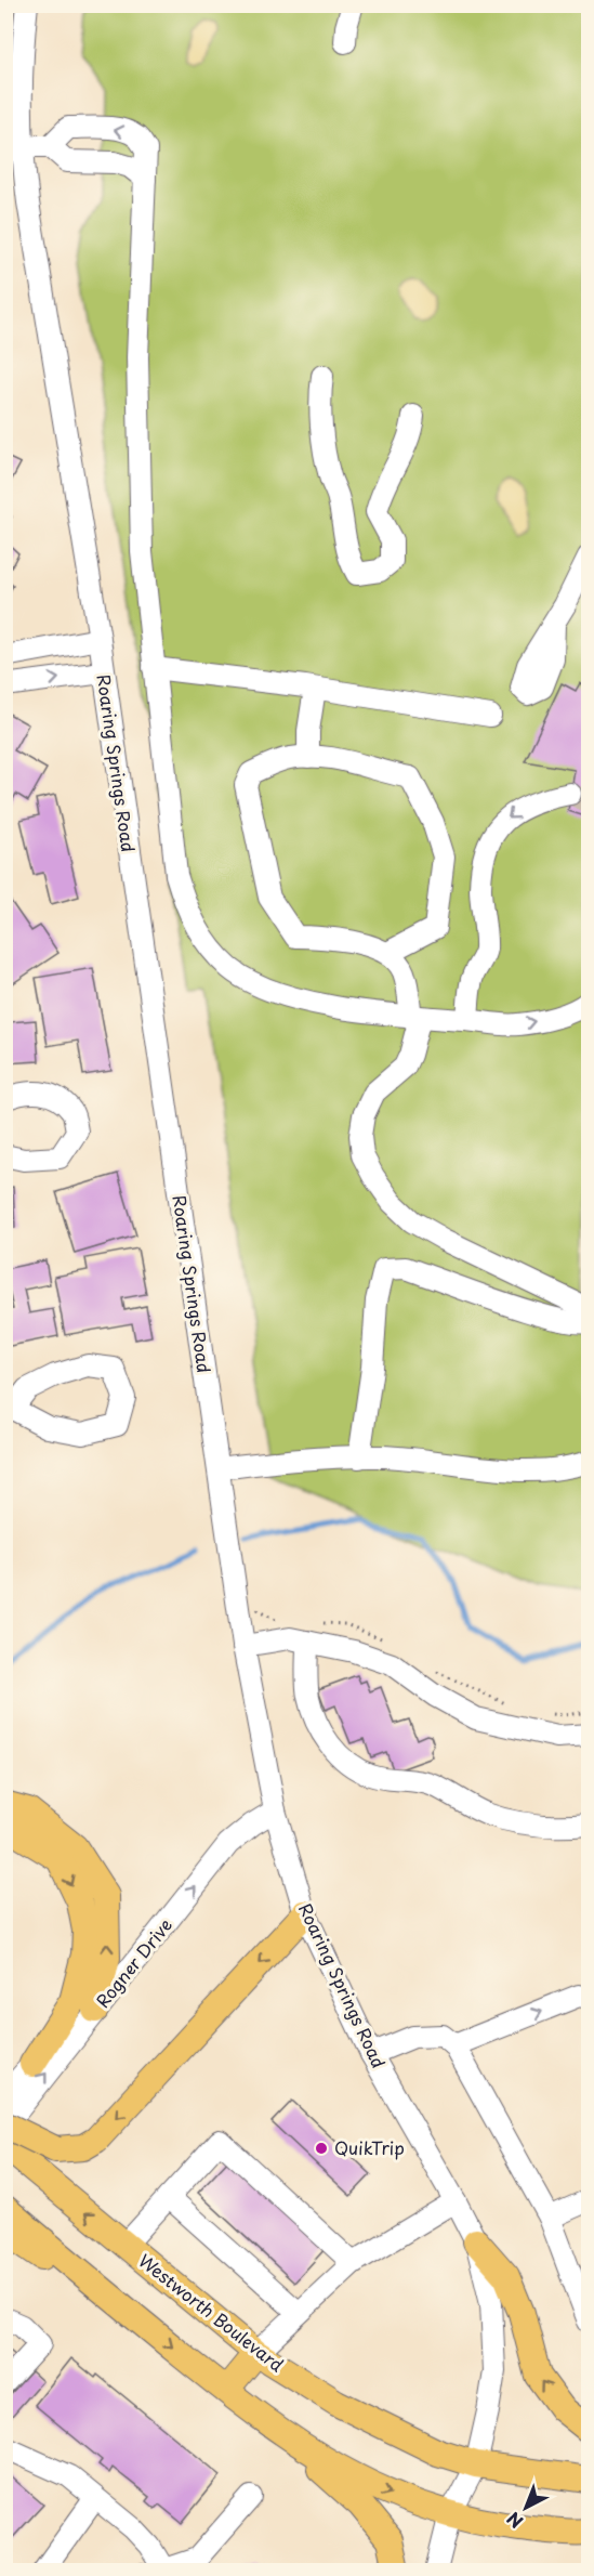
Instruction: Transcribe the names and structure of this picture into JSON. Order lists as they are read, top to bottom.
{
  "streets": {
    "main road": ["Westworth Boulevard"],
    "street": ["Roaring Springs Road", "Rogner Drive"]
  },
  "crossings": [
    ["Roaring Springs Road", "Rogner Drive"],
    ["Roaring Springs Road", "Westworth Boulevard"]
  ],
  "one_way": ["Rogner Drive"],
  "places": ["QuikTrip"],
  "north": "bottom left"
}
